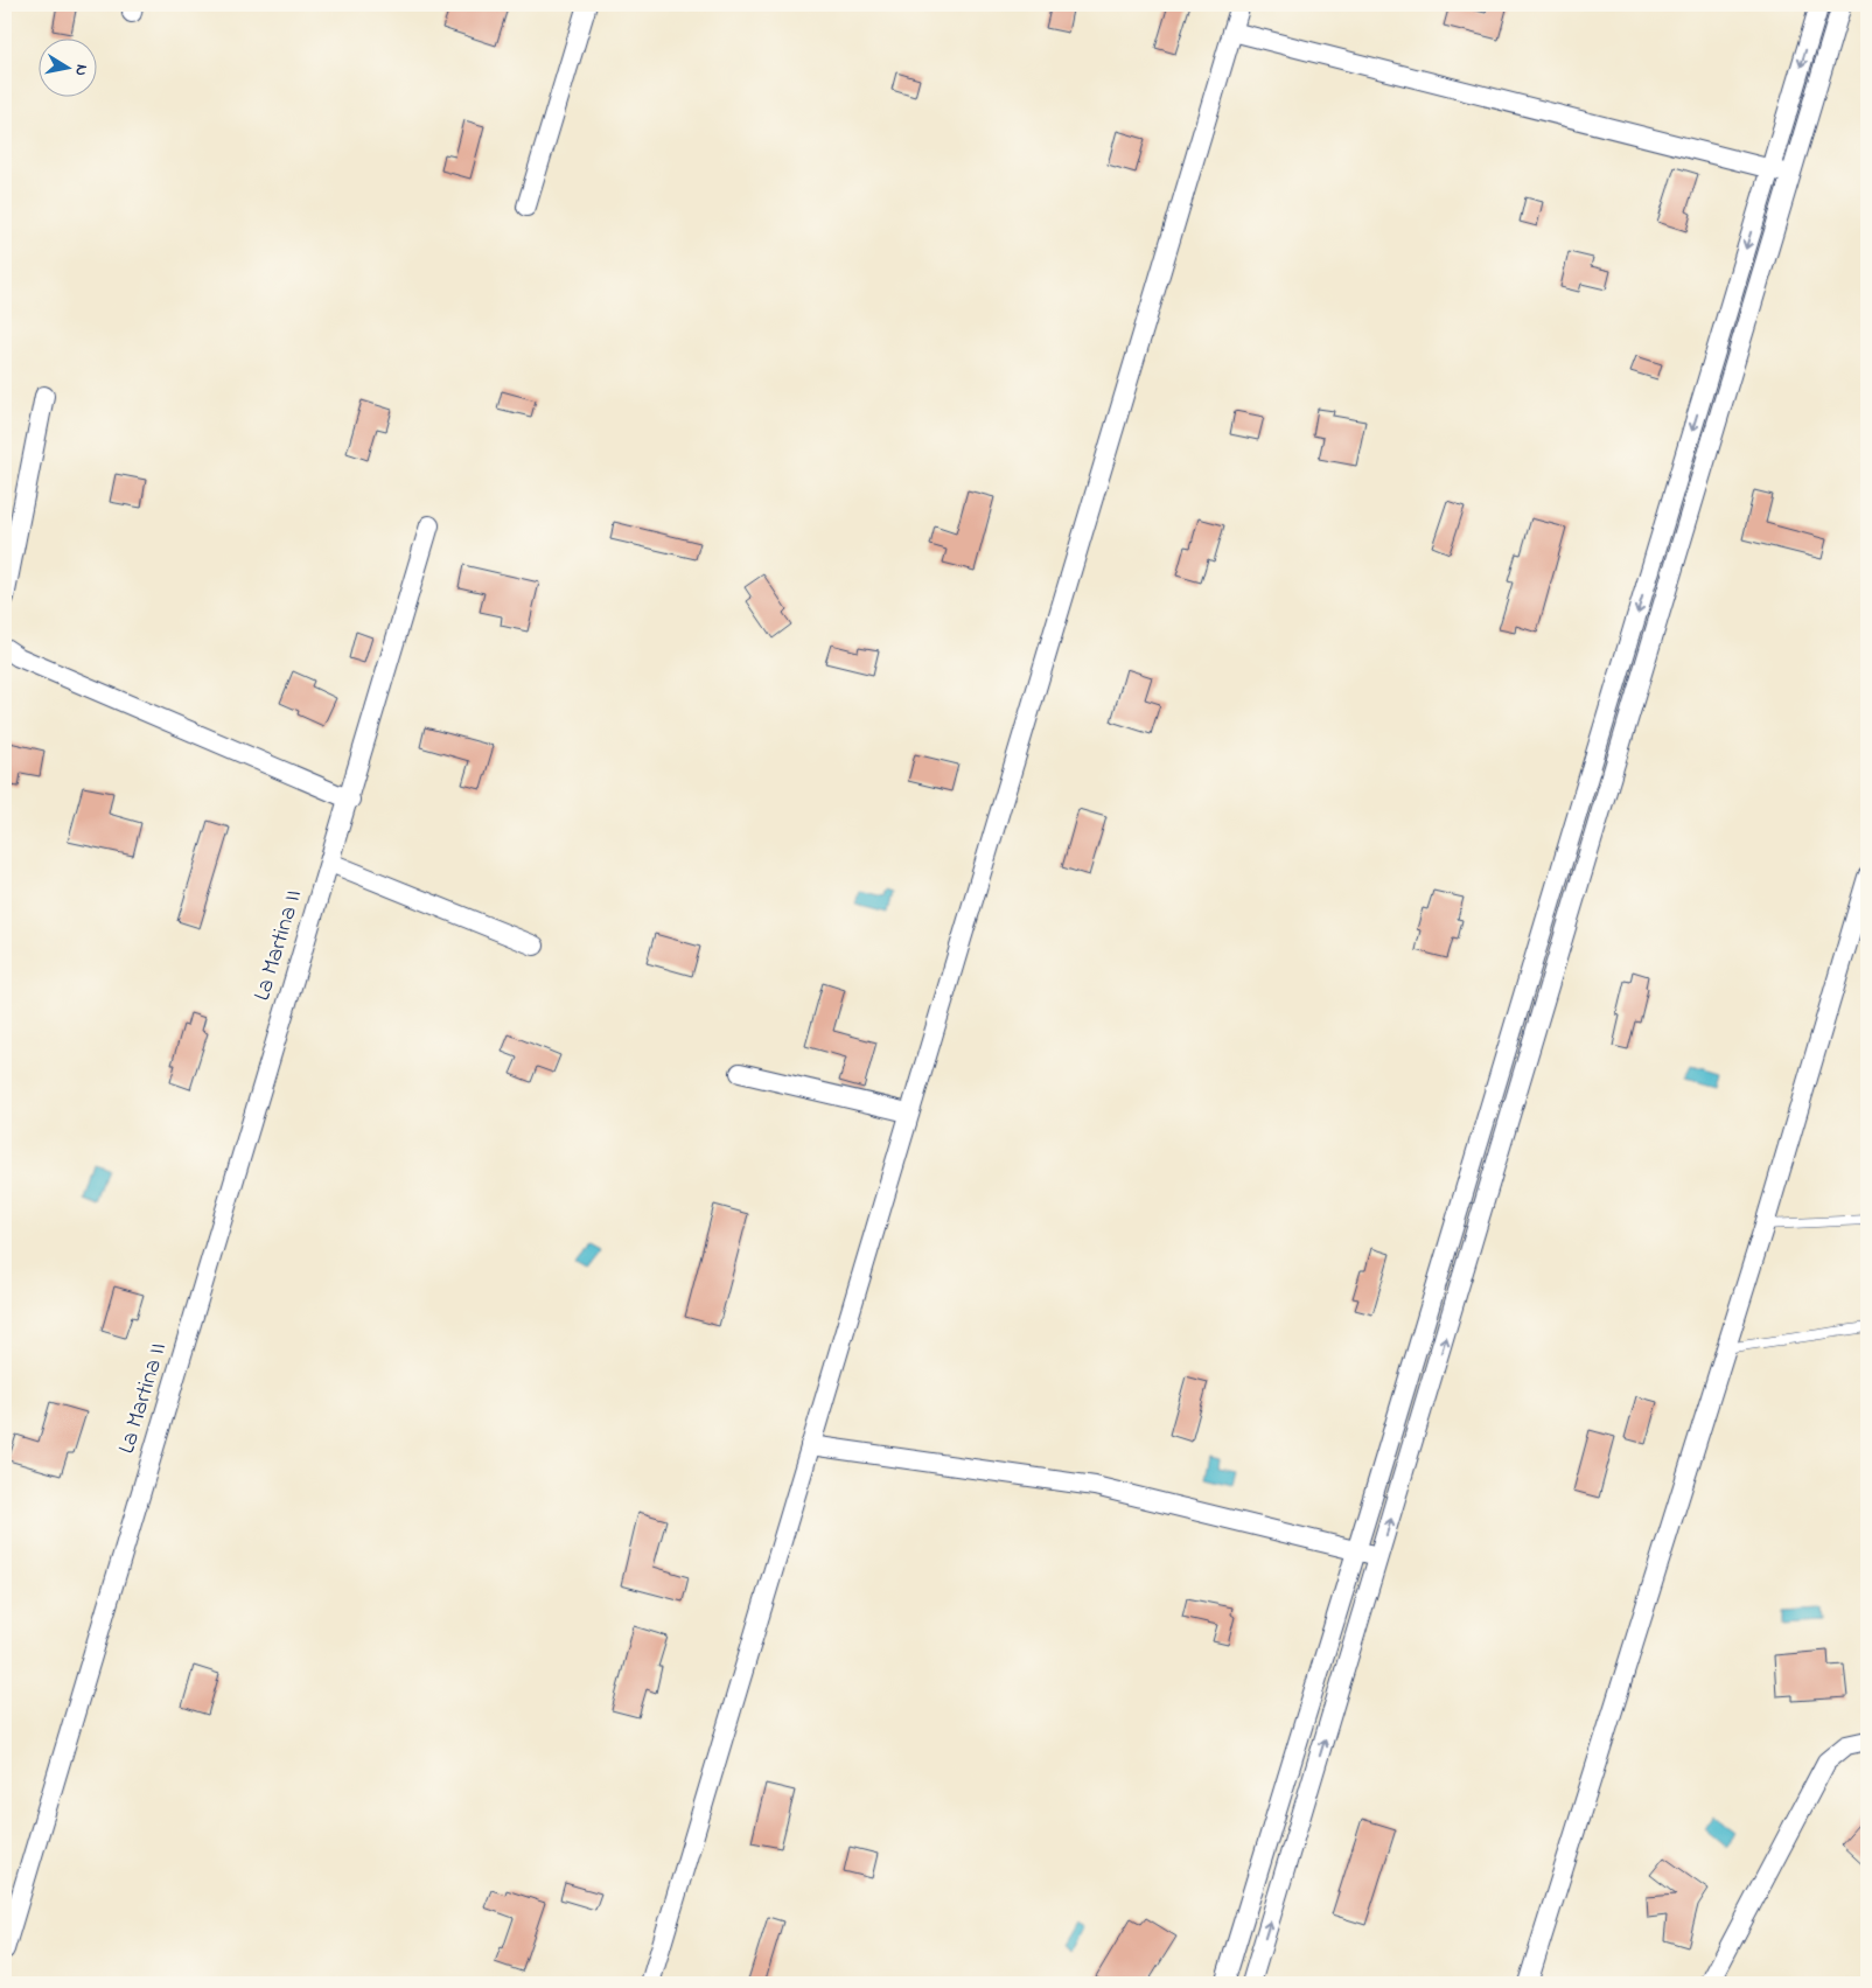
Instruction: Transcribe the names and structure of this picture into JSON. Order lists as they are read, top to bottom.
{
  "streets": {
    "street": ["La Martina II"]
  },
  "north": "right"
}
